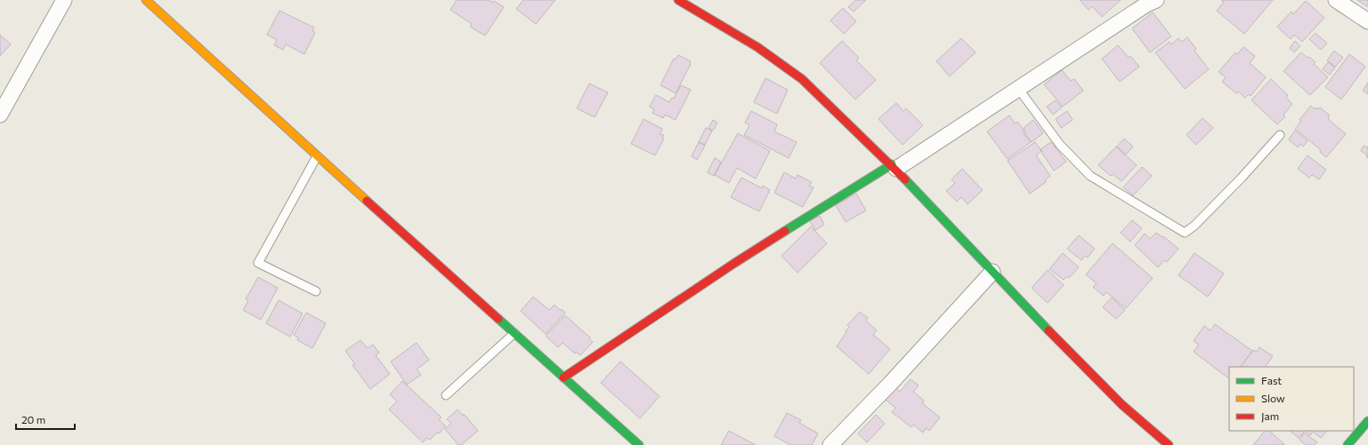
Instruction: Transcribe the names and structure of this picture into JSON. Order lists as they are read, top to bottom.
{
  "legend": ["Fast", "Slow", "Jam"],
  "scale_bar": "20 m"
}
